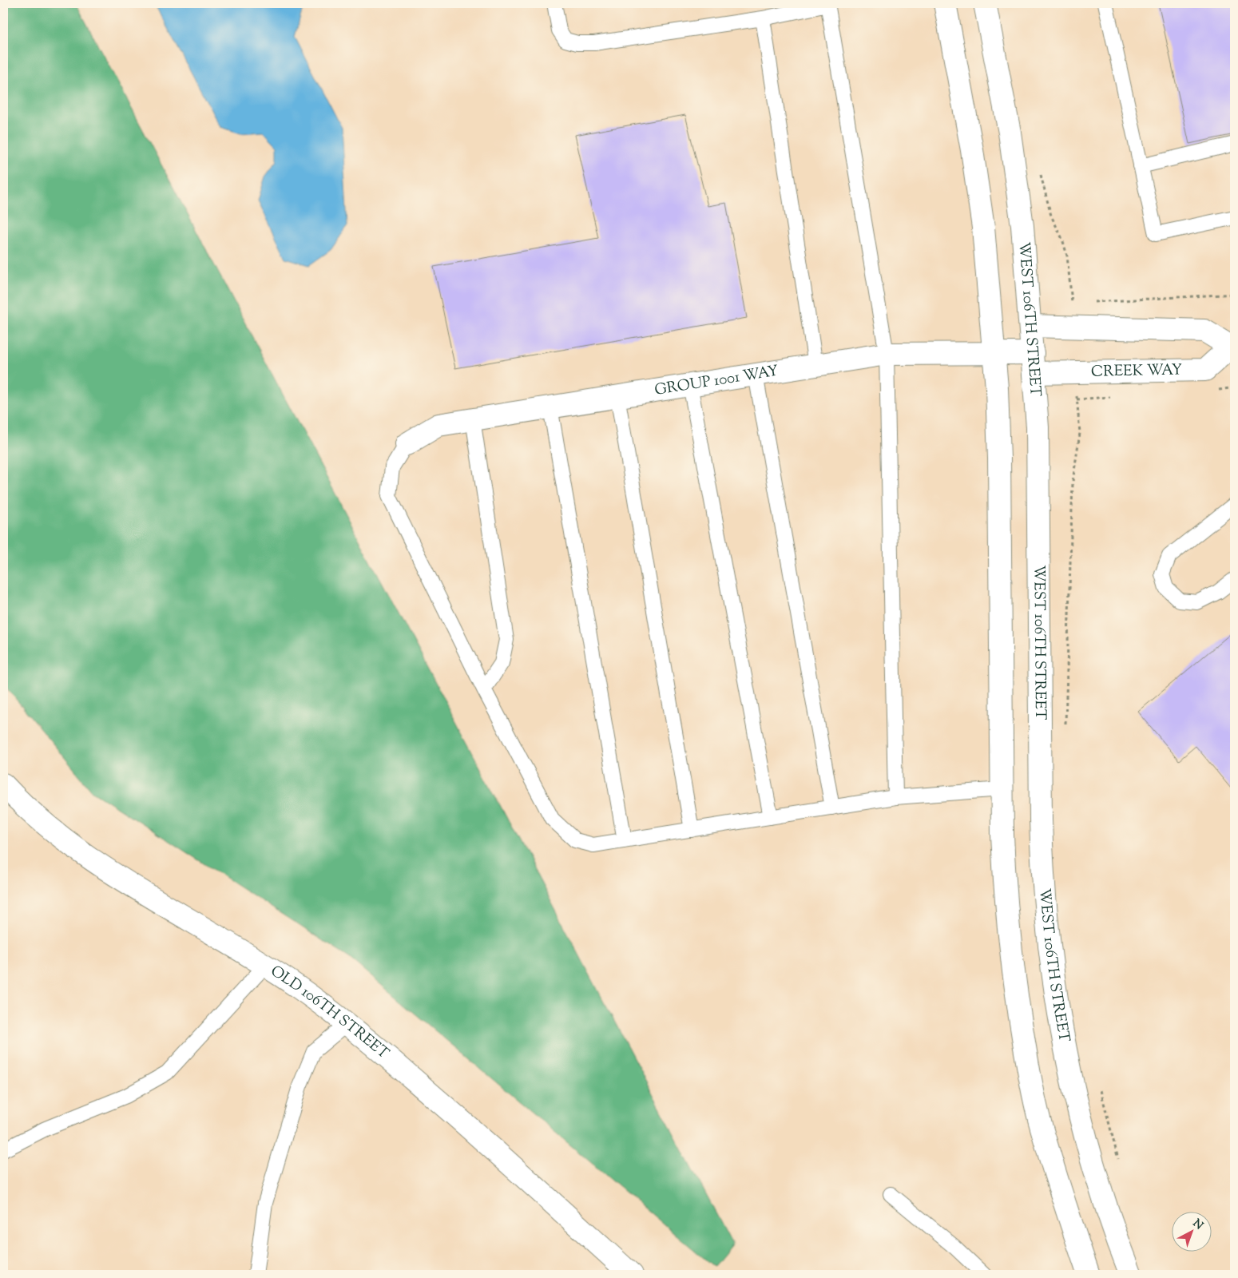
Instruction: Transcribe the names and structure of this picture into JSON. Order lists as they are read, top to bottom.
{
  "streets": {
    "street": [
      "WEST 106TH STREET",
      "CREEK WAY",
      "GROUP 1001 WAY",
      "OLD 106TH STREET"
    ]
  },
  "crossings": [
    ["WEST 106TH STREET", "CREEK WAY"],
    ["WEST 106TH STREET", "GROUP 1001 WAY"],
    ["CREEK WAY", "GROUP 1001 WAY"]
  ],
  "north": "top right"
}
